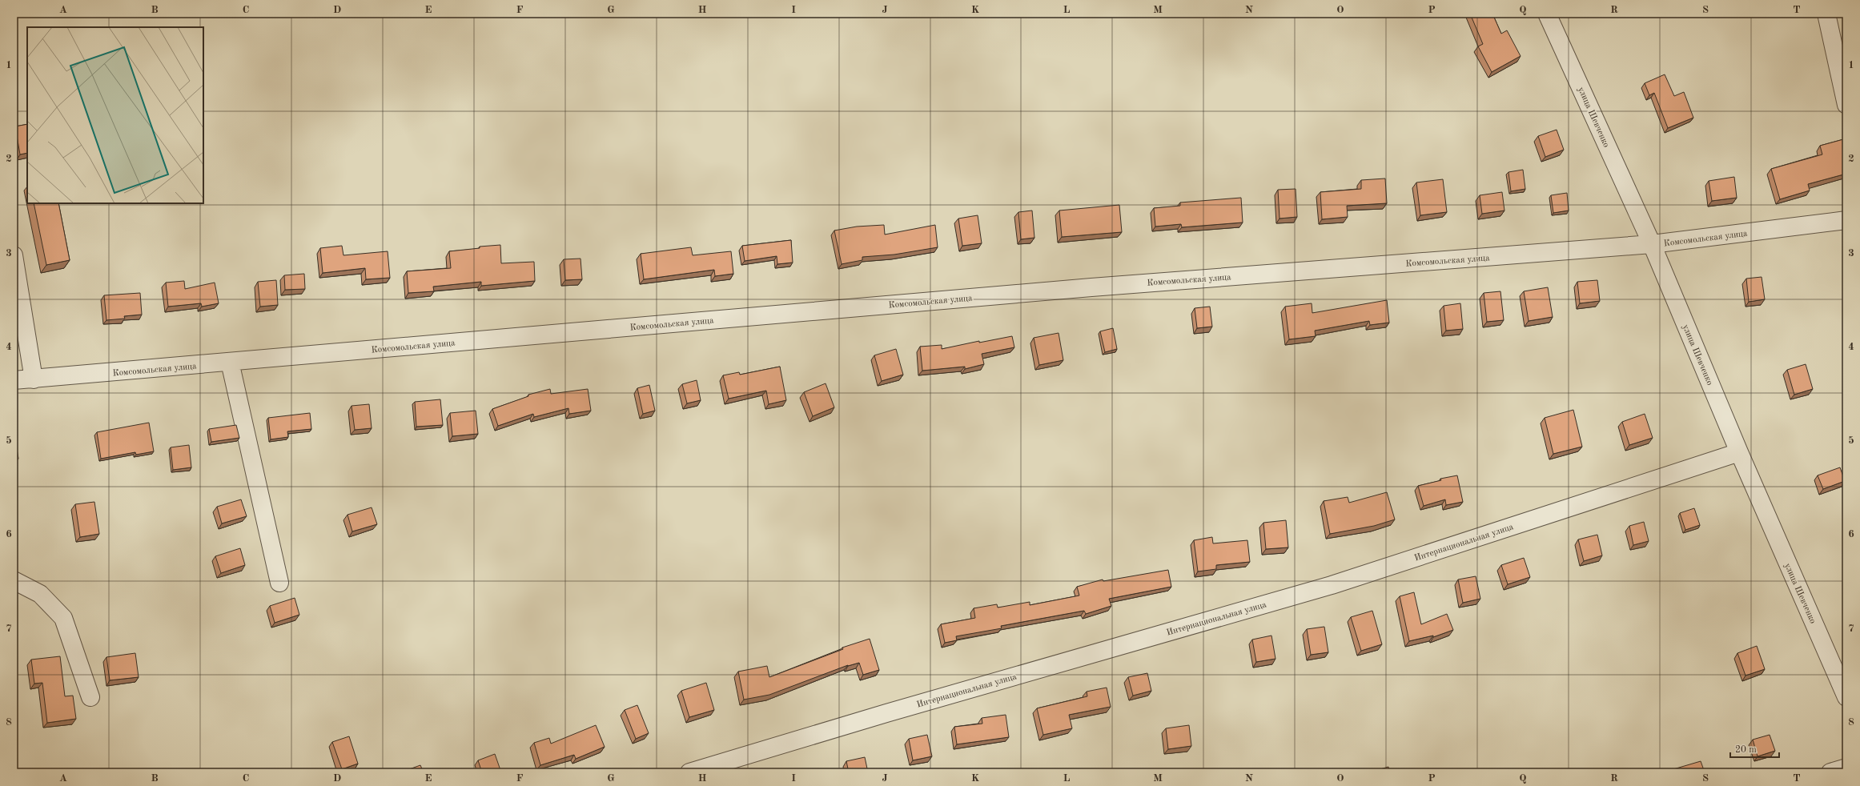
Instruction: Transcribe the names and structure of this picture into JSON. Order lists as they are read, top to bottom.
{
  "streets": {
    "street": ["улица Шевченко", "Комсомольская улица", "Интернациональная улица"]
  },
  "crossings": [
    ["улица Шевченко", "Комсомольская улица"],
    ["улица Шевченко", "Интернациональная улица"]
  ],
  "scale_bar": "20 m",
  "grid": {
    "columns": [
      "A",
      "B",
      "C",
      "D",
      "E",
      "F",
      "G",
      "H",
      "I",
      "J",
      "K",
      "L",
      "M",
      "N",
      "O",
      "P",
      "Q",
      "R",
      "S",
      "T"
    ],
    "rows": [
      "1",
      "2",
      "3",
      "4",
      "5",
      "6",
      "7",
      "8"
    ]
  }
}
